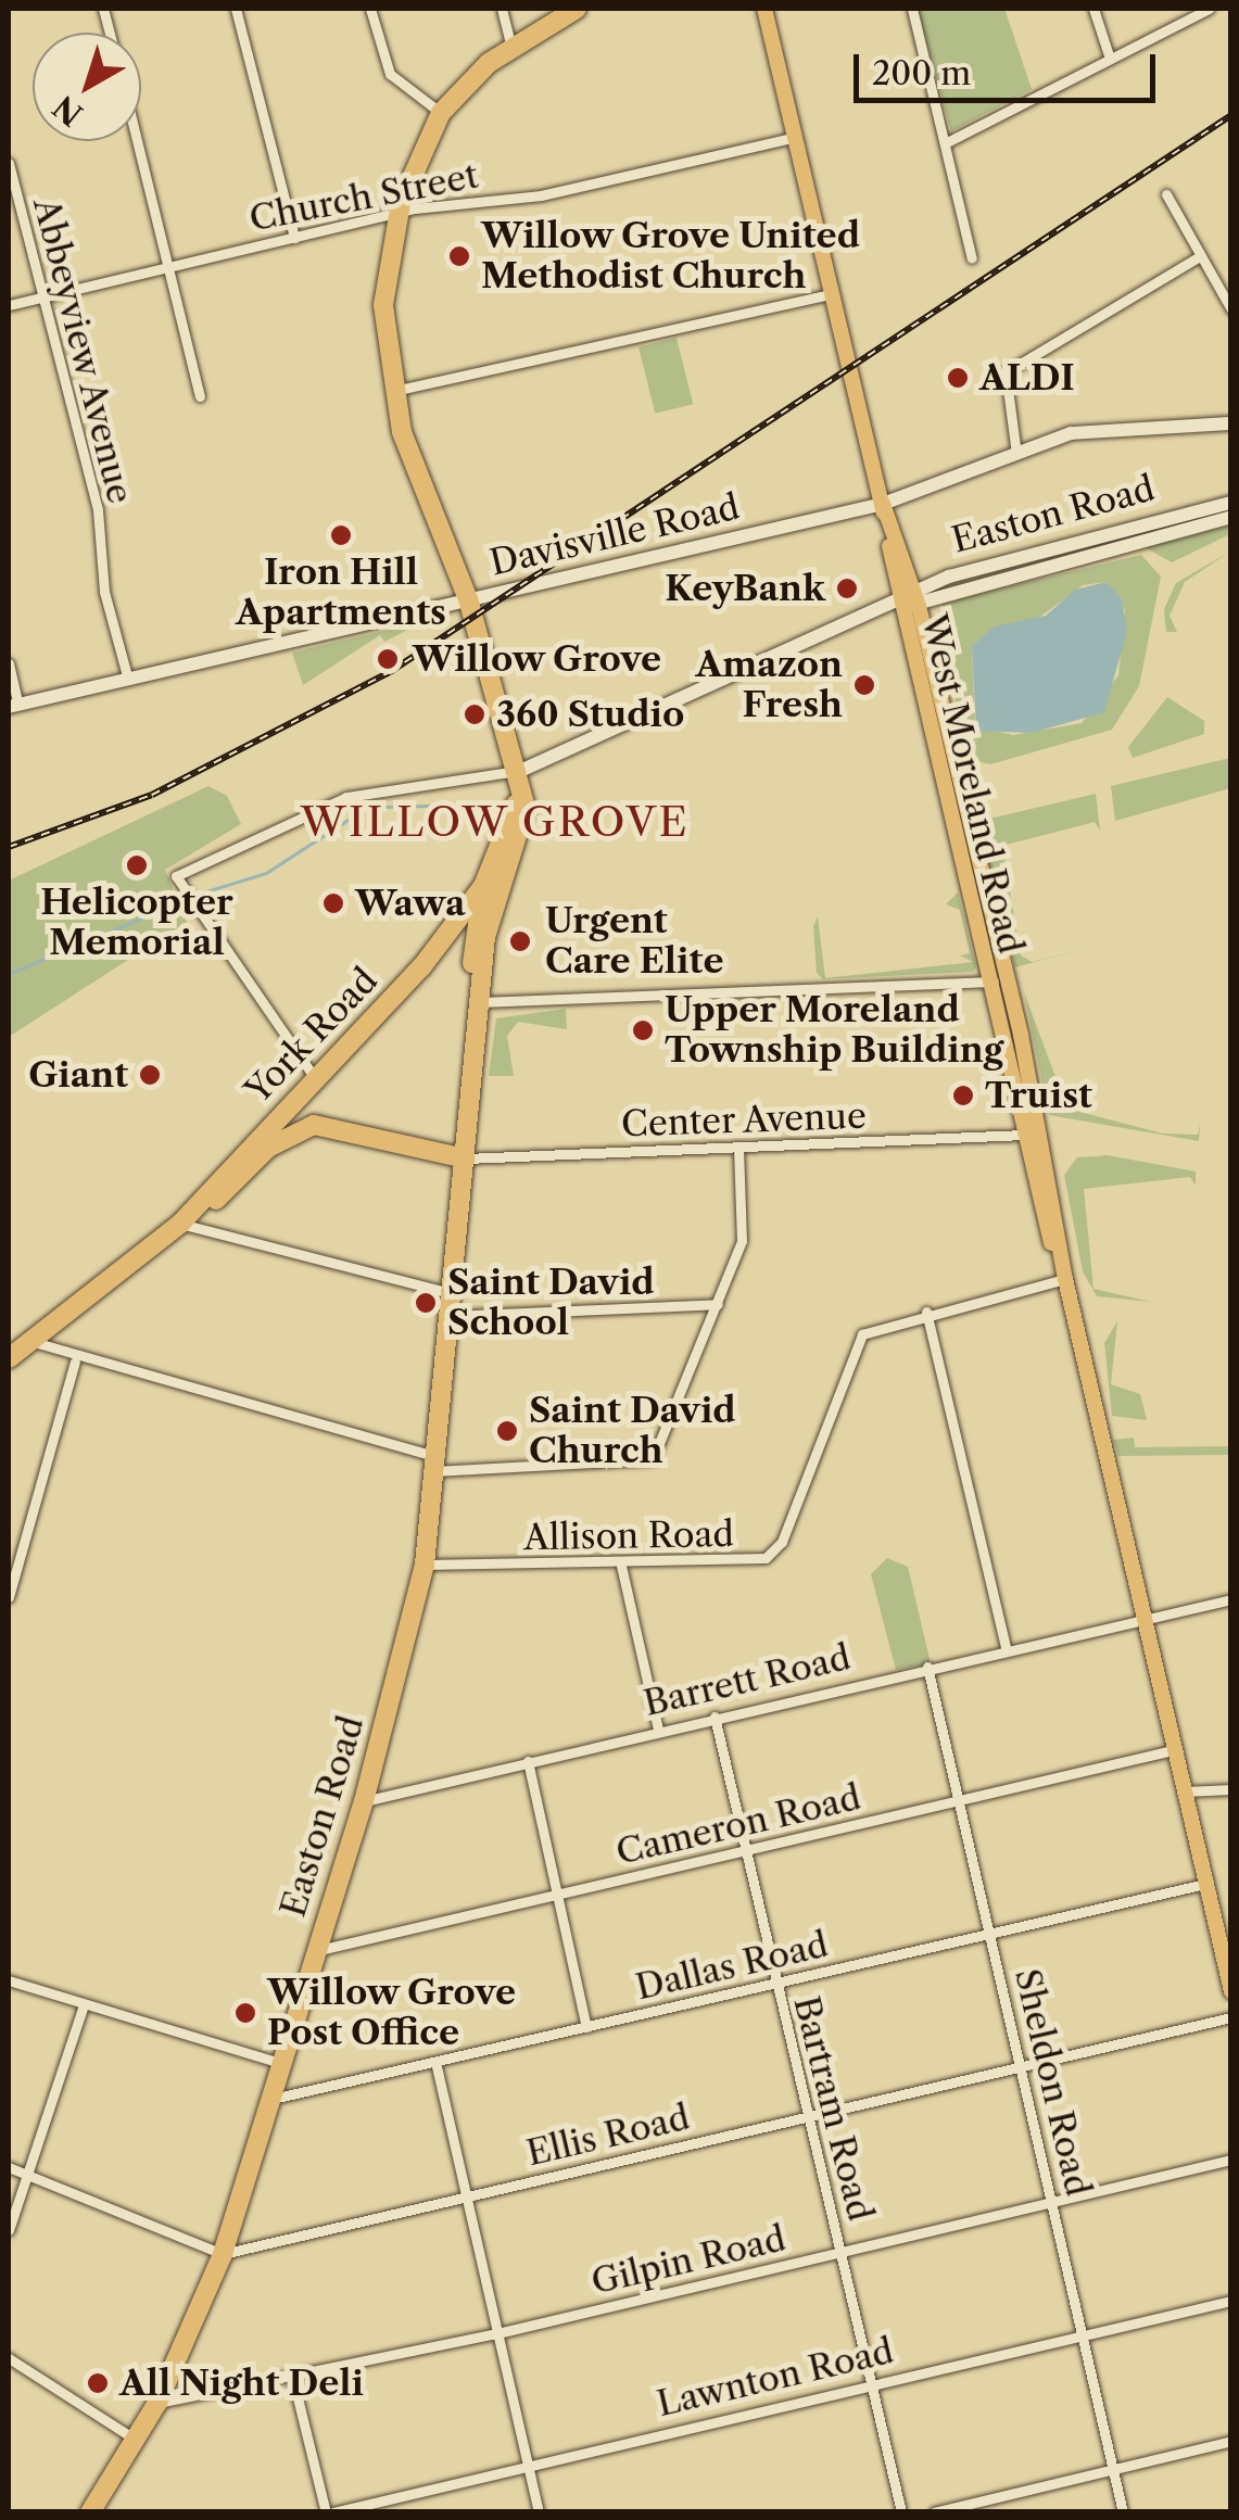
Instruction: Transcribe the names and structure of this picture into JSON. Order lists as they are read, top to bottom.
{
  "streets": {
    "highway": ["Easton Road", "York Road"],
    "main road": ["West Moreland Road"],
    "street": [
      "Church Street",
      "Abbeyview Avenue",
      "Davisville Road",
      "Center Avenue",
      "Allison Road",
      "Barrett Road",
      "Cameron Road",
      "Dallas Road",
      "Sheldon Road",
      "Bartram Road",
      "Ellis Road",
      "Gilpin Road",
      "Lawnton Road"
    ]
  },
  "crossings": [
    ["Church Street", "Abbeyview Avenue"],
    ["Abbeyview Avenue", "Davisville Road"],
    ["Easton Road", "West Moreland Road"],
    ["Easton Road", "York Road"],
    ["Easton Road", "Center Avenue"],
    ["Easton Road", "Allison Road"],
    ["Easton Road", "Barrett Road"],
    ["Easton Road", "Cameron Road"],
    ["Easton Road", "Dallas Road"],
    ["Easton Road", "Ellis Road"],
    ["Easton Road", "Gilpin Road"],
    ["Davisville Road", "West Moreland Road"],
    ["West Moreland Road", "Center Avenue"],
    ["West Moreland Road", "Allison Road"],
    ["West Moreland Road", "Barrett Road"],
    ["West Moreland Road", "Cameron Road"],
    ["West Moreland Road", "Dallas Road"],
    ["York Road", "Center Avenue"],
    ["Barrett Road", "Sheldon Road"],
    ["Barrett Road", "Bartram Road"],
    ["Cameron Road", "Sheldon Road"],
    ["Cameron Road", "Bartram Road"],
    ["Dallas Road", "Sheldon Road"],
    ["Dallas Road", "Bartram Road"],
    ["Sheldon Road", "Ellis Road"],
    ["Sheldon Road", "Gilpin Road"],
    ["Sheldon Road", "Lawnton Road"],
    ["Bartram Road", "Ellis Road"],
    ["Bartram Road", "Gilpin Road"],
    ["Bartram Road", "Lawnton Road"]
  ],
  "districts": ["WILLOW GROVE"],
  "places": [
    "Willow Grove United Methodist Church",
    "ALDI",
    "Iron Hill Apartments",
    "KeyBank",
    "Willow Grove",
    "Amazon Fresh",
    "360 Studio",
    "Helicopter Memorial",
    "Wawa",
    "Urgent Care Elite",
    "Upper Moreland Township Building",
    "Giant",
    "Truist",
    "Saint David School",
    "Saint David Church",
    "Willow Grove Post Office",
    "All Night Deli"
  ],
  "scale_bar": "200 m",
  "north": "bottom left"
}
